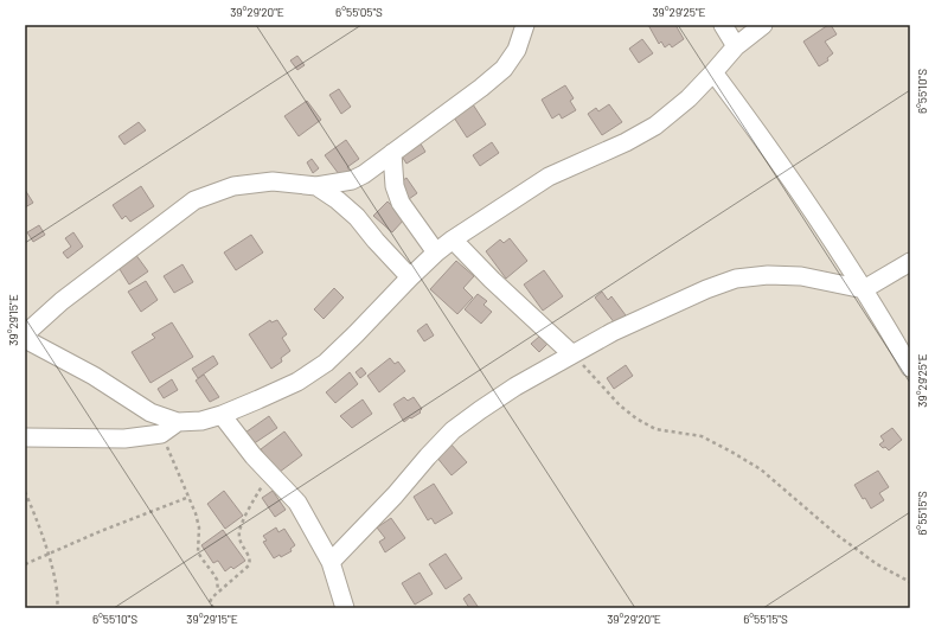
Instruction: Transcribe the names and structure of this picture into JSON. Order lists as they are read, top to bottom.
{
  "coordinates": [
    "39°29'20\"E",
    "6°55'05\"S",
    "39°29'25\"E",
    "6°55'10\"S",
    "39°29'15\"E",
    "6°55'15\"S"
  ]
}
